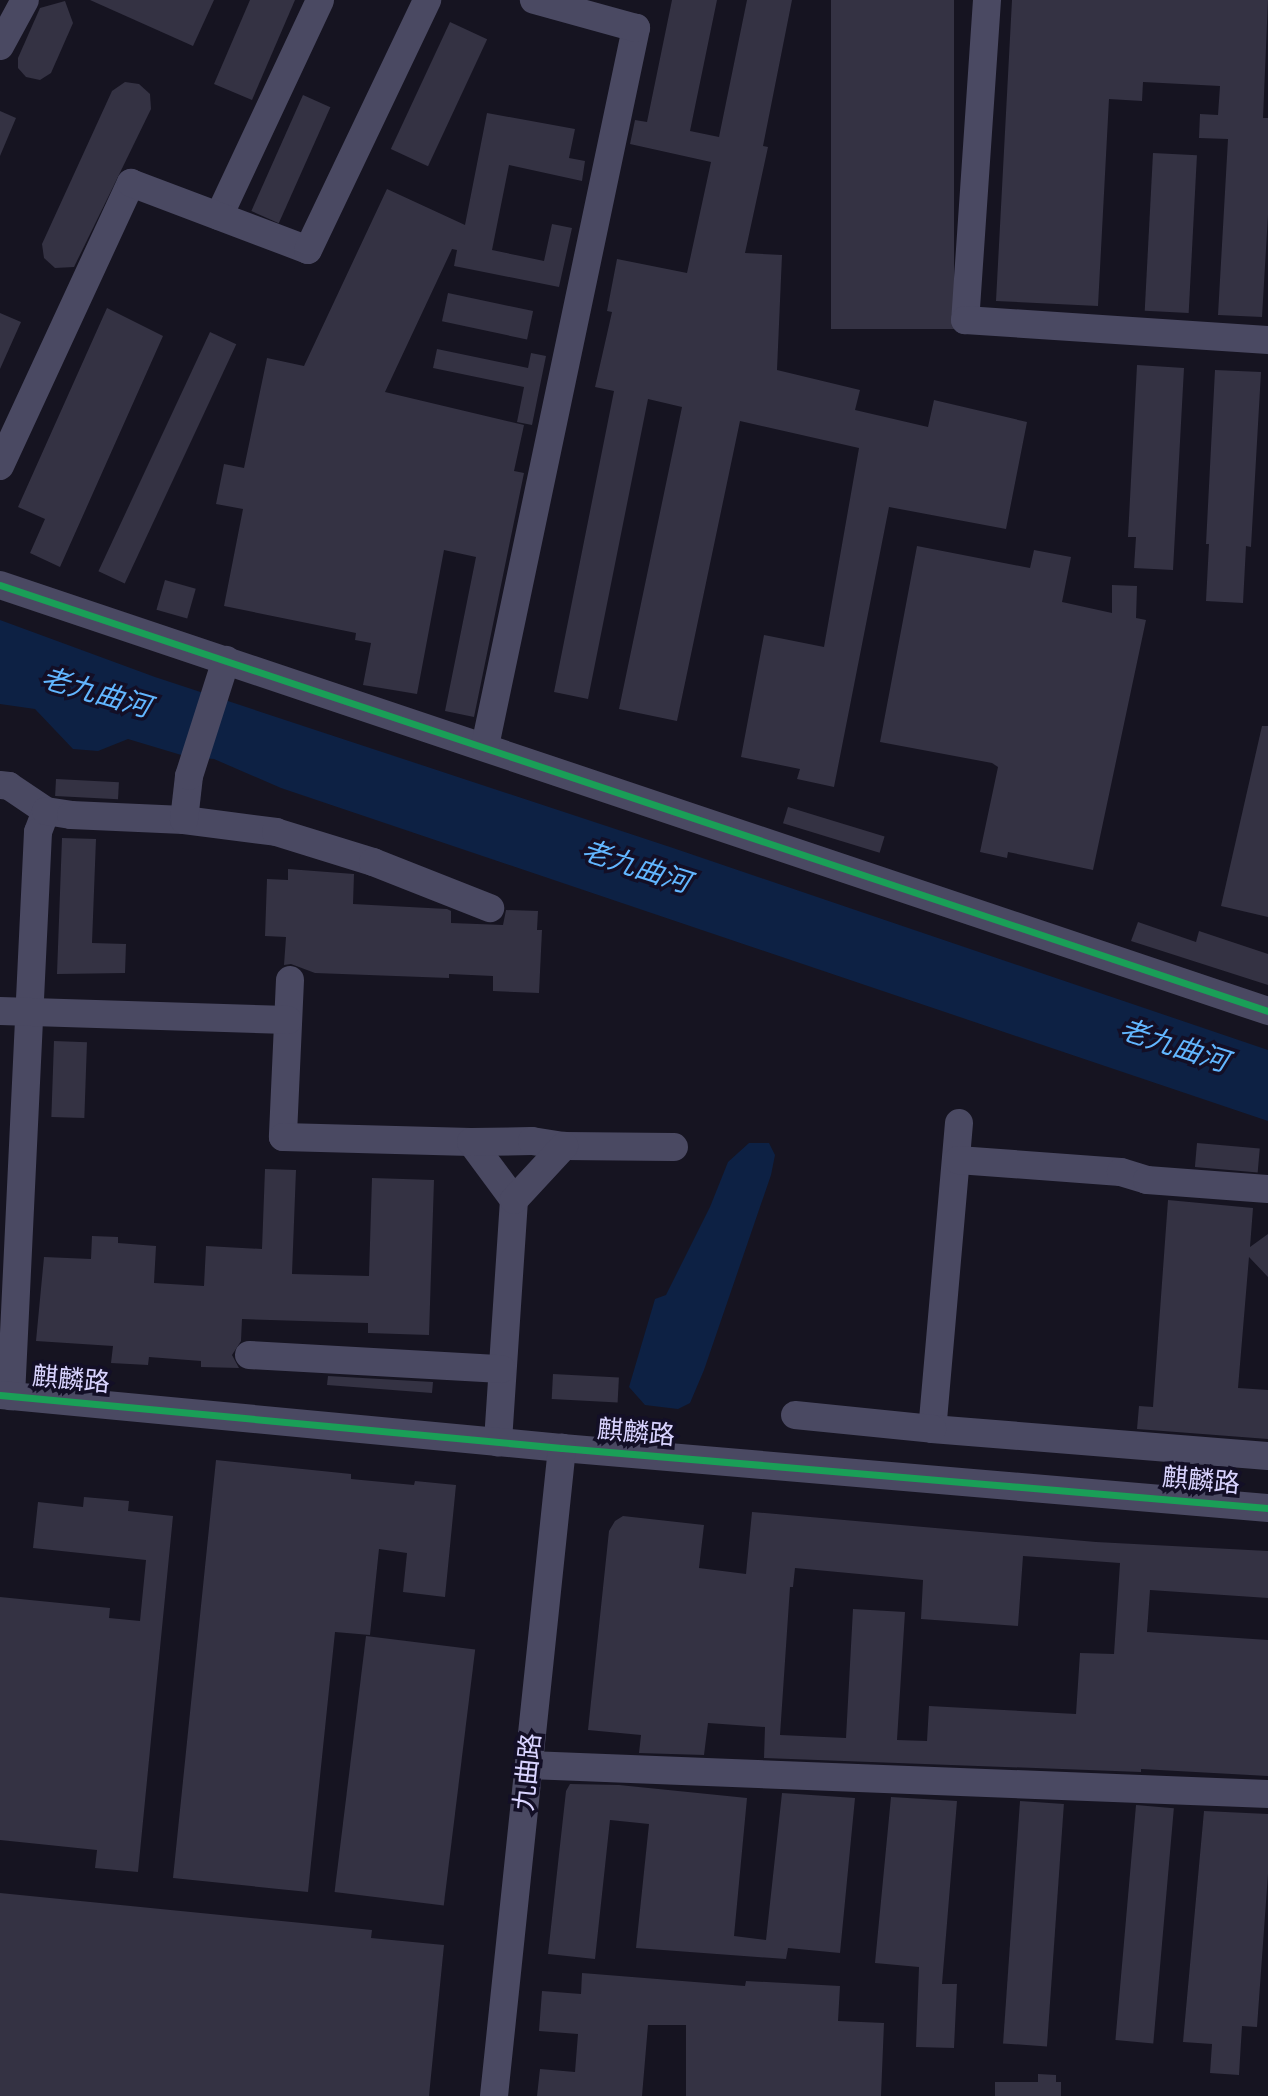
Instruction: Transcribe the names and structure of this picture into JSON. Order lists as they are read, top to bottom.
{
  "streets": {
    "street": ["麒麟路", "九曲路"]
  },
  "crossings": [
    ["麒麟路", "九曲路"]
  ],
  "water": ["老九曲河"]
}
